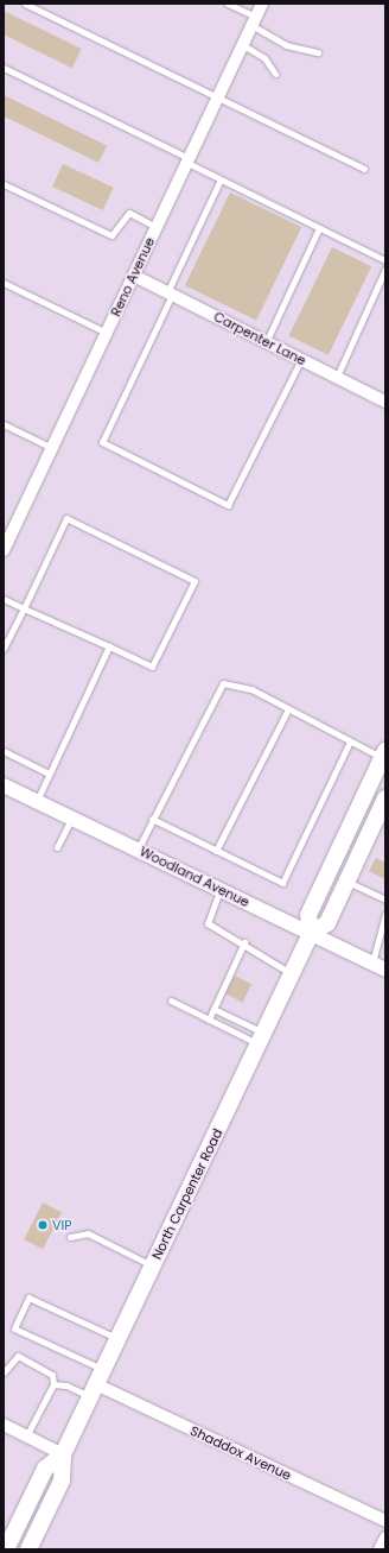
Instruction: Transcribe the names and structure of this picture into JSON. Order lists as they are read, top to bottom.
{
  "streets": {
    "main road": ["North Carpenter Road"],
    "street": [
      "Reno Avenue",
      "Carpenter Lane",
      "Woodland Avenue",
      "Shaddox Avenue"
    ]
  },
  "crossings": [
    ["Reno Avenue", "Carpenter Lane"],
    ["Woodland Avenue", "North Carpenter Road"],
    ["North Carpenter Road", "Shaddox Avenue"]
  ],
  "places": ["VIP"]
}
